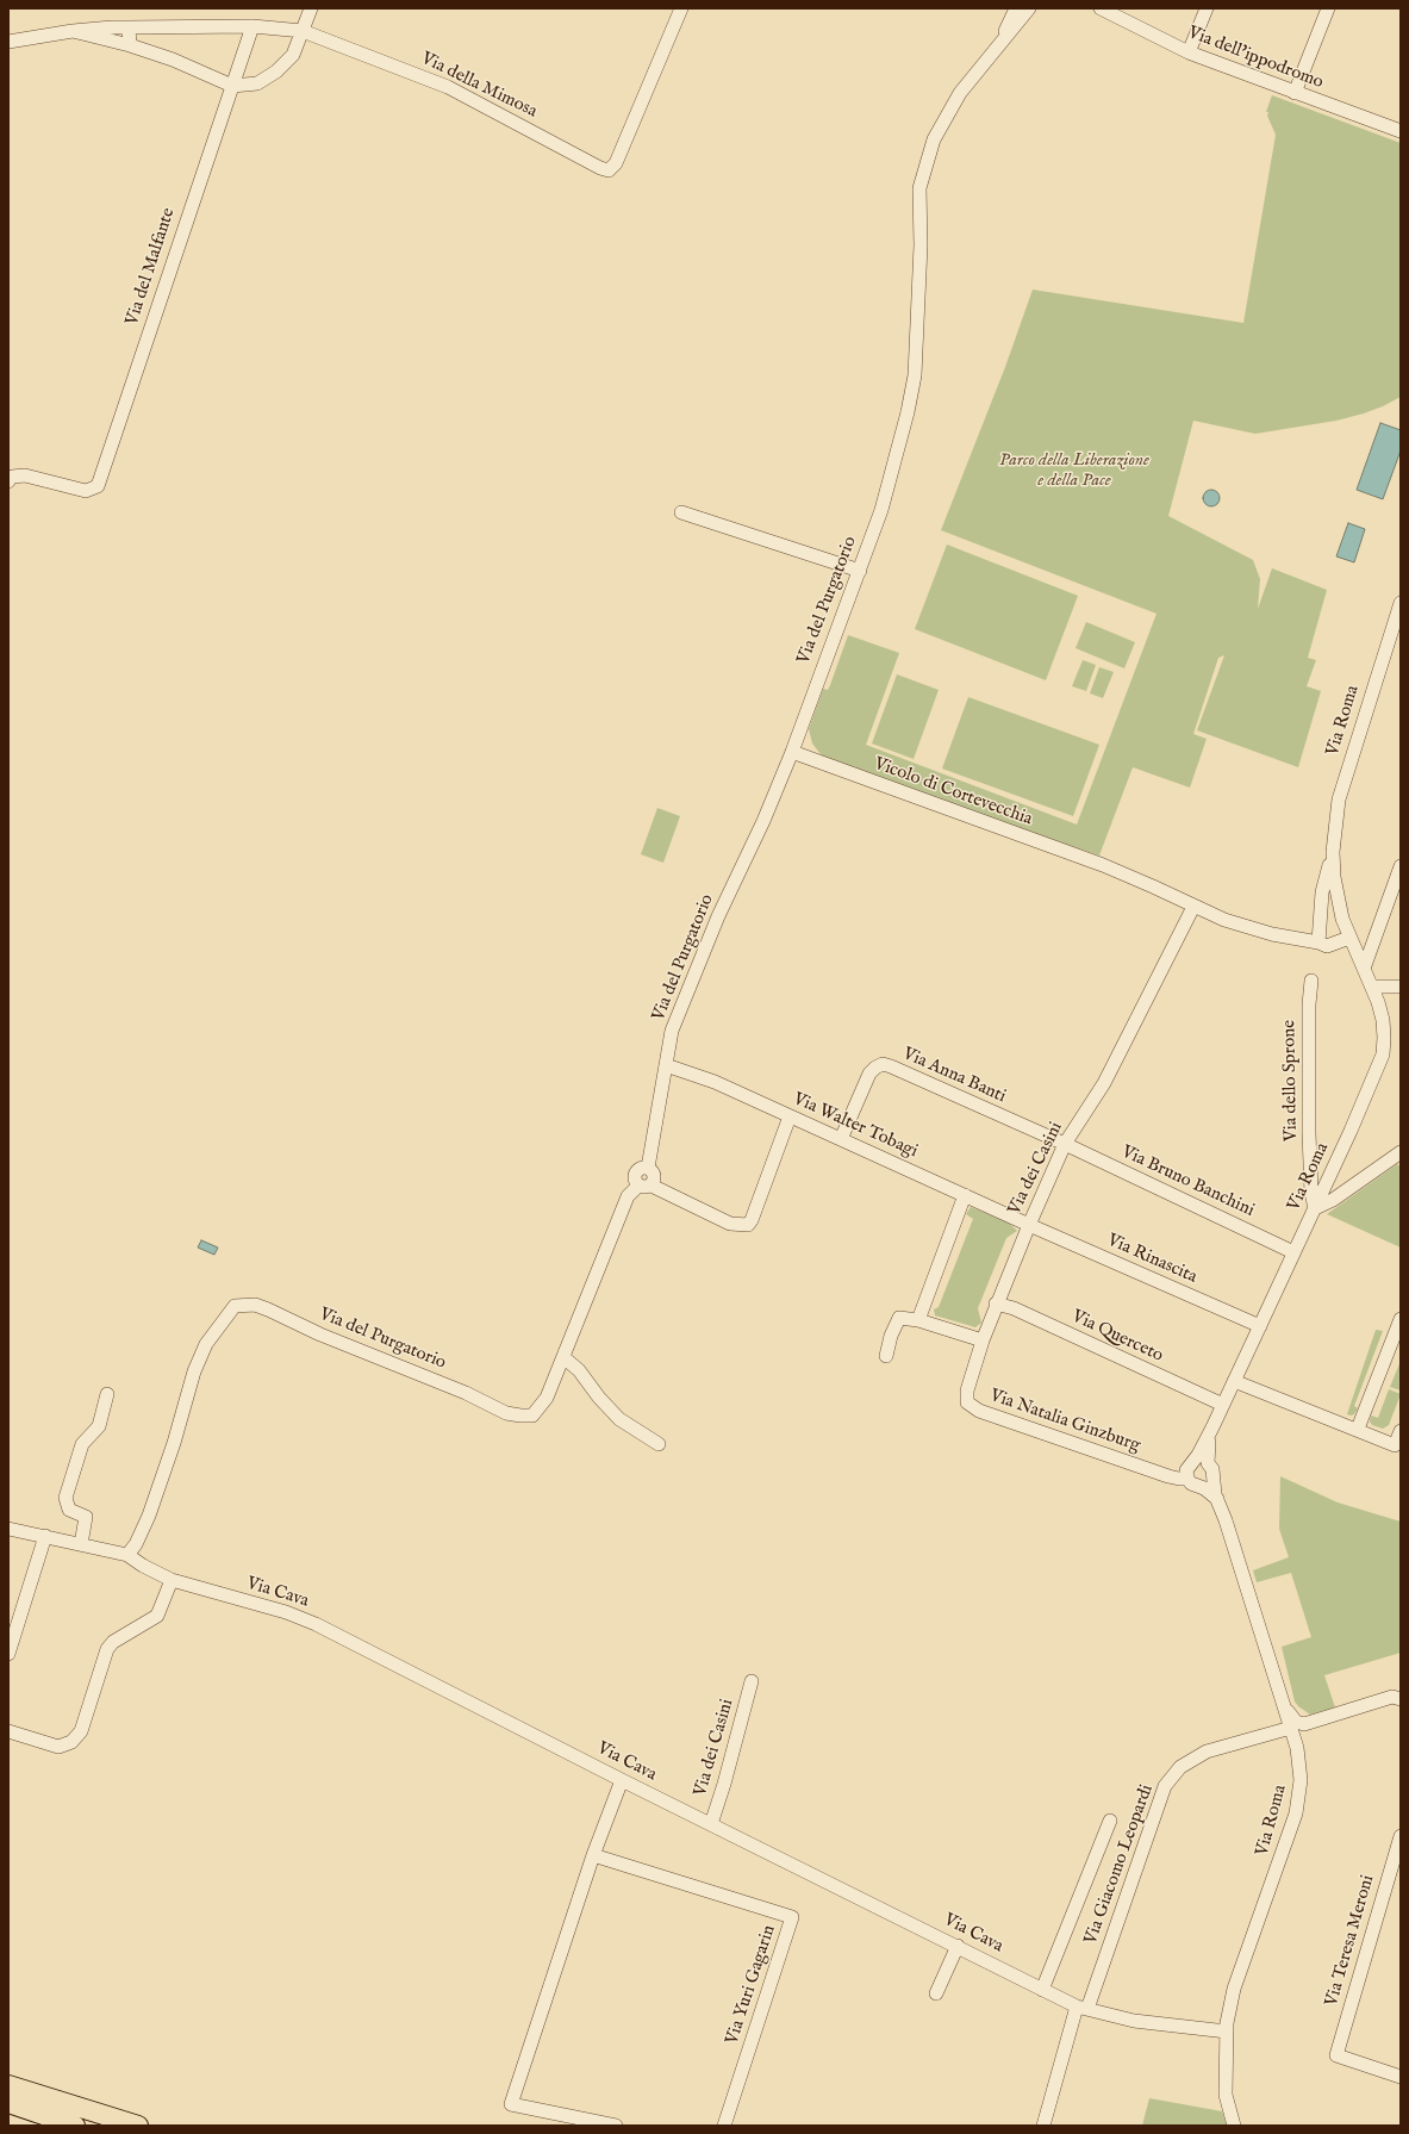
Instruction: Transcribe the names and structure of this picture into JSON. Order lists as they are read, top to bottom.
{
  "streets": {
    "street": [
      "Via dell'ippodromo",
      "Via della Mimosa",
      "Via del Malfante",
      "Via del Purgatorio",
      "Via Roma",
      "Vicolo di Cortevecchia",
      "Via Anna Banti",
      "Via dello Sprone",
      "Via Walter Tobagi",
      "Via dei Casini",
      "Via Bruno Banchini",
      "Via Rinascita",
      "Via Querceto",
      "Via Natalia Ginzburg",
      "Via Cava",
      "Via Giacomo Leopardi",
      "Via Teresa Meroni",
      "Via Yuri Gagarin"
    ]
  },
  "crossings": [
    ["Via della Mimosa", "Via del Malfante"],
    ["Via del Purgatorio", "Vicolo di Cortevecchia"],
    ["Via del Purgatorio", "Via Walter Tobagi"],
    ["Via del Purgatorio", "Via Cava"],
    ["Via Roma", "Via dello Sprone"],
    ["Via Roma", "Via Bruno Banchini"],
    ["Via Roma", "Via Rinascita"],
    ["Via Roma", "Via Querceto"],
    ["Via Roma", "Via Natalia Ginzburg"],
    ["Via Roma", "Via Cava"],
    ["Via Roma", "Via Giacomo Leopardi"],
    ["Vicolo di Cortevecchia", "Via dei Casini"],
    ["Via Anna Banti", "Via Walter Tobagi"],
    ["Via Anna Banti", "Via dei Casini"],
    ["Via Anna Banti", "Via Bruno Banchini"],
    ["Via Walter Tobagi", "Via dei Casini"],
    ["Via Walter Tobagi", "Via Rinascita"],
    ["Via dei Casini", "Via Bruno Banchini"],
    ["Via dei Casini", "Via Rinascita"],
    ["Via dei Casini", "Via Querceto"],
    ["Via dei Casini", "Via Natalia Ginzburg"],
    ["Via dei Casini", "Via Cava"],
    ["Via Cava", "Via Giacomo Leopardi"]
  ],
  "parks": ["Parco della Liberazione e della Pace"]
}
